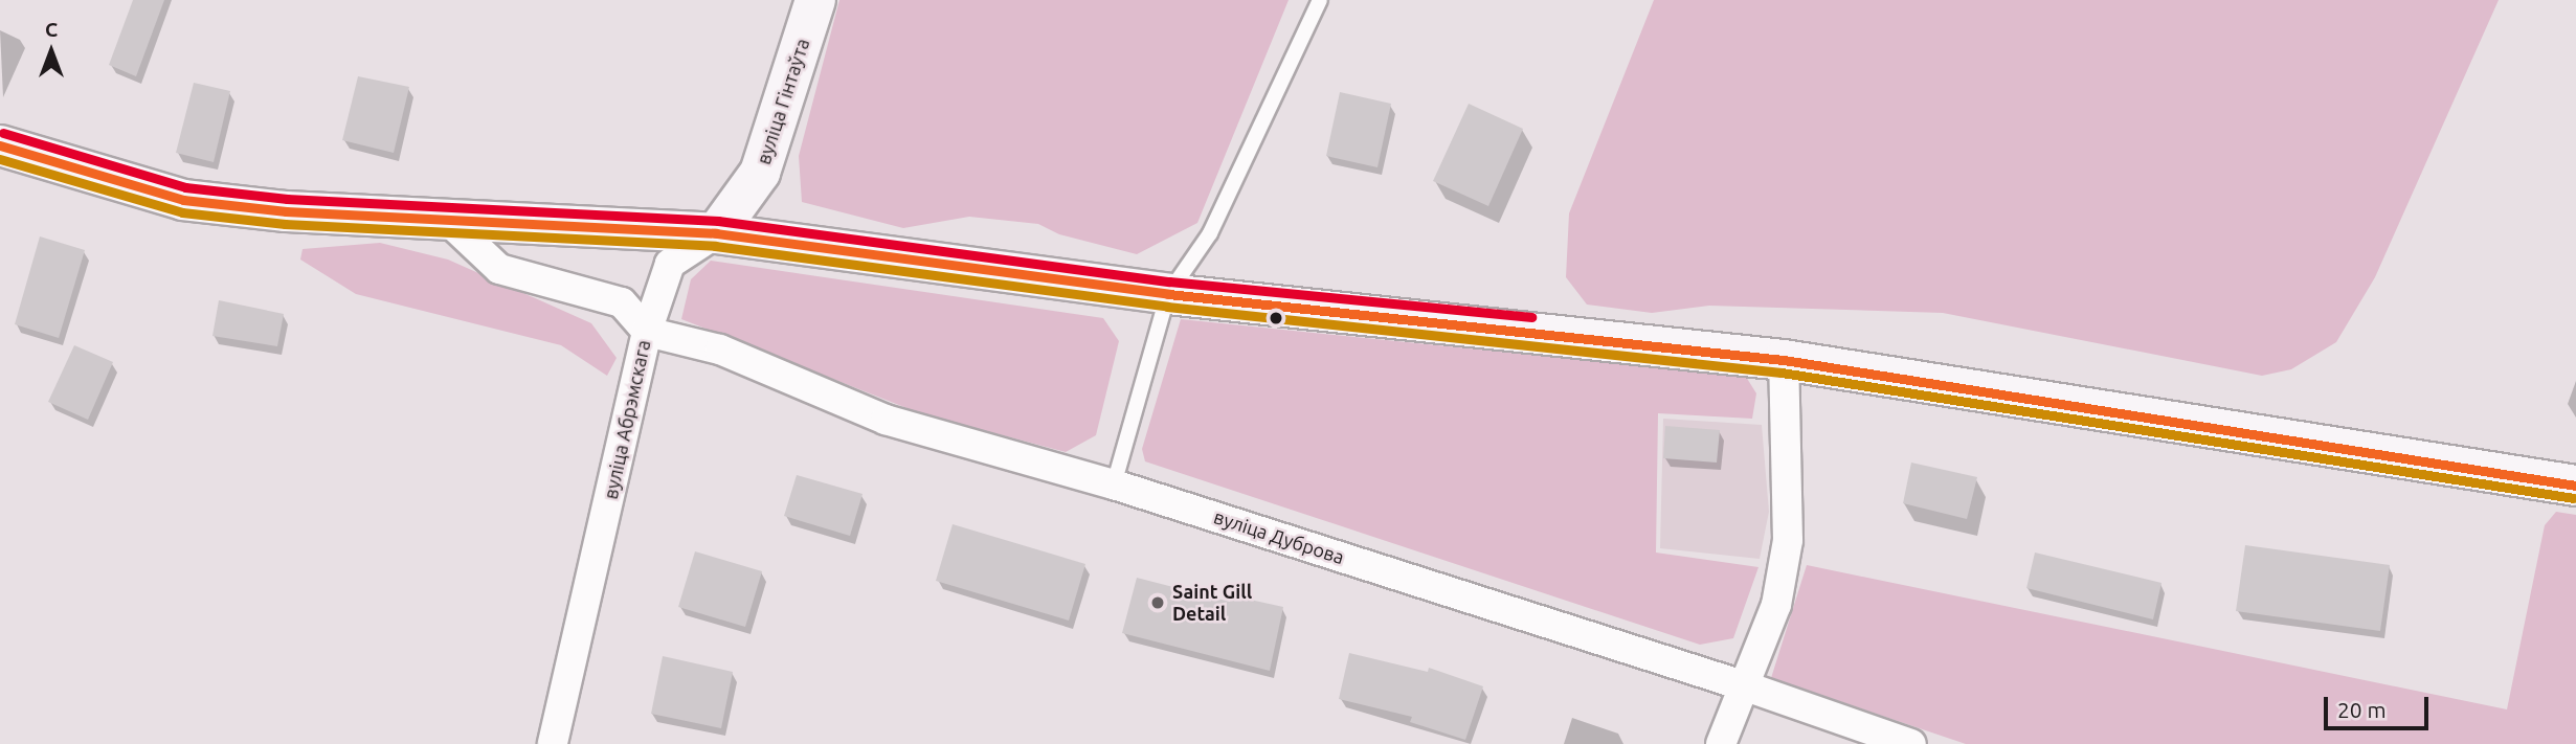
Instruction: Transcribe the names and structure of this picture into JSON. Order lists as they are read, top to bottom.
{
  "streets": {
    "street": ["вуліца Гінтаўта", "вуліца Абрэмскага", "вуліца Дуброва"]
  },
  "crossings": [
    ["вуліца Абрэмскага", "вуліца Дуброва"]
  ],
  "places": ["Saint Gill Detail"],
  "scale_bar": "20 m",
  "north": "top"
}
